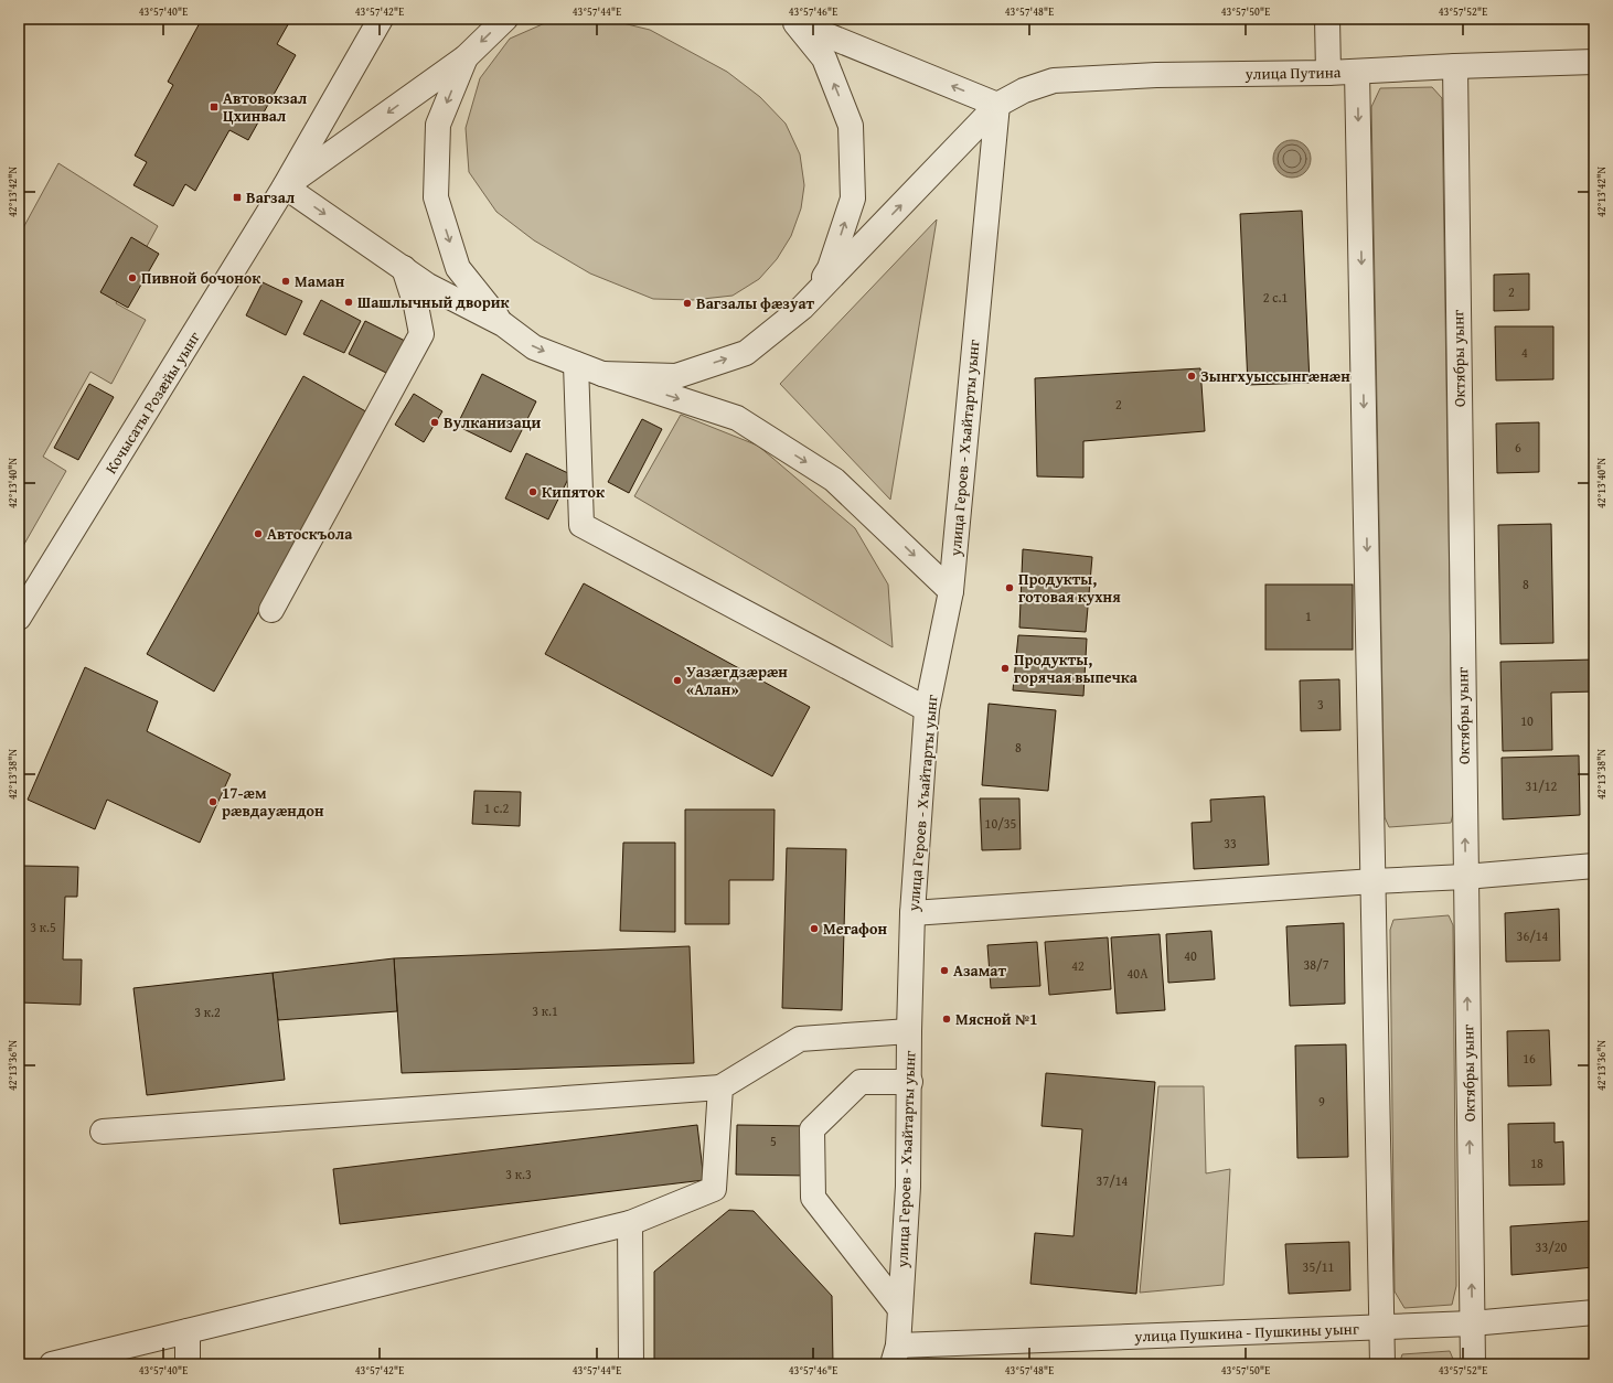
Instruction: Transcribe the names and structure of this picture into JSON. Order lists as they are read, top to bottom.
{
  "streets": {
    "street": [
      "улица Путина",
      "Октябры уынг",
      "Кочысаты Розæйы уынг",
      "улица Героев - Хъайтарты уынг",
      "улица Пушкина - Пушкины уынг"
    ]
  },
  "crossings": [
    ["улица Путина", "Октябры уынг"],
    ["улица Путина", "улица Героев - Хъайтарты уынг"],
    ["Октябры уынг", "улица Пушкина - Пушкины уынг"],
    ["улица Героев - Хъайтарты уынг", "улица Пушкина - Пушкины уынг"]
  ],
  "places": {
    "transit": ["Автовокзал Цхинвал", "Вагзал"],
    "other": [
      "Пивной бочонок",
      "Маман",
      "Шашлычный дворик",
      "Вагзалы фæзуат",
      "Зынгхуыссынгæнæн",
      "Вулканизаци",
      "Кипяток",
      "Автоскъола",
      "Продукты, готовая кухня",
      "Продукты, горячая выпечка",
      "Уазæгдзæрæн «Алан»",
      "17-æм рӕвдауӕндон",
      "Мегафон",
      "Азамат",
      "Мясной №1"
    ]
  },
  "house_numbers": [
    "2",
    "2 с.1",
    "4",
    "2",
    "6",
    "8",
    "1",
    "3",
    "10",
    "8",
    "31/12",
    "1 с.2",
    "10/35",
    "33",
    "3 к.5",
    "36/14",
    "40",
    "38/7",
    "42",
    "40А",
    "3 к.1",
    "3 к.2",
    "16",
    "9",
    "5",
    "18",
    "3 к.3",
    "37/14",
    "33/20",
    "35/11"
  ],
  "coordinates": [
    "43°57'40\"E",
    "43°57'42\"E",
    "43°57'44\"E",
    "43°57'46\"E",
    "43°57'48\"E",
    "43°57'50\"E",
    "43°57'52\"E",
    "42°13'42\"N",
    "42°13'40\"N",
    "42°13'38\"N",
    "42°13'36\"N"
  ]
}
